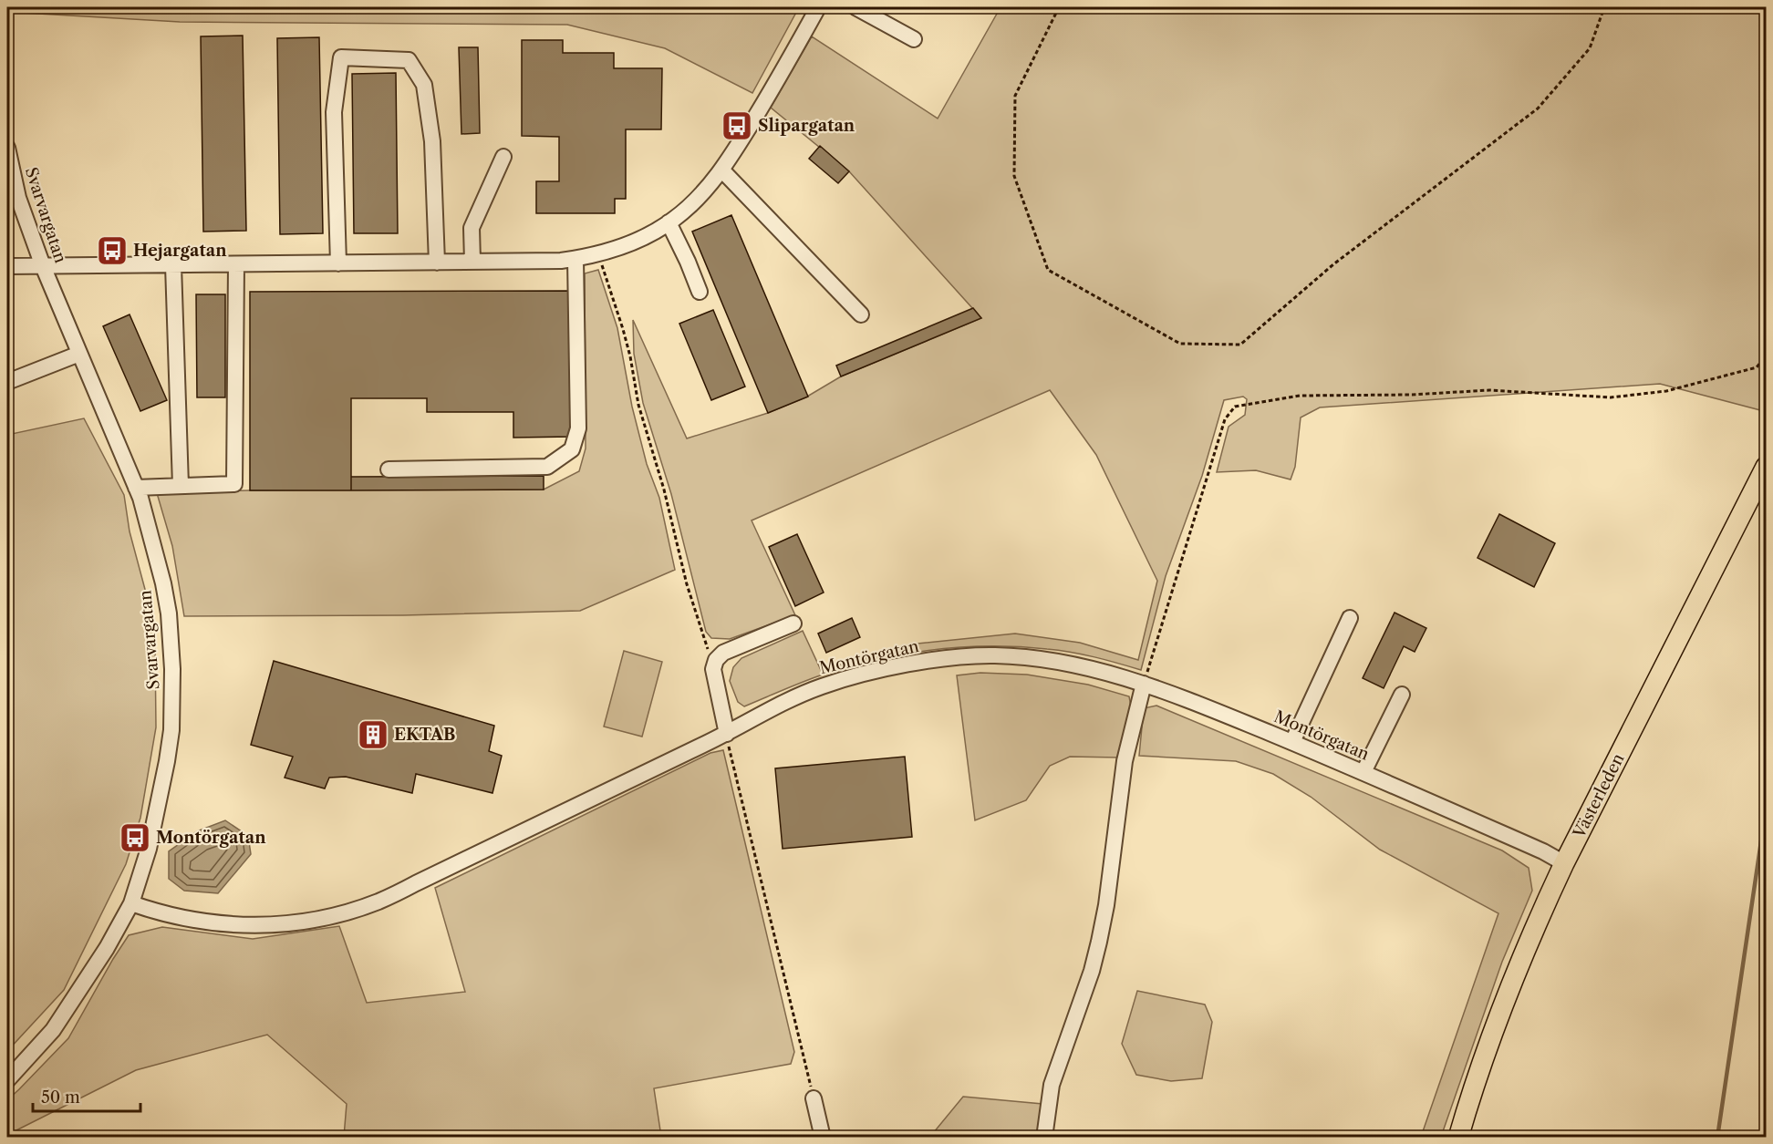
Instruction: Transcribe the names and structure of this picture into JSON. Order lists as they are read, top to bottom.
{
  "streets": {
    "main road": ["Västerleden"],
    "street": ["Svarvargatan", "Montörgatan"]
  },
  "crossings": [
    ["Svarvargatan", "Montörgatan"],
    ["Montörgatan", "Västerleden"]
  ],
  "places": {
    "bus stop": ["Slipargatan", "Hejargatan", "Montörgatan"],
    "building": ["EKTAB"]
  },
  "scale_bar": "50 m"
}
